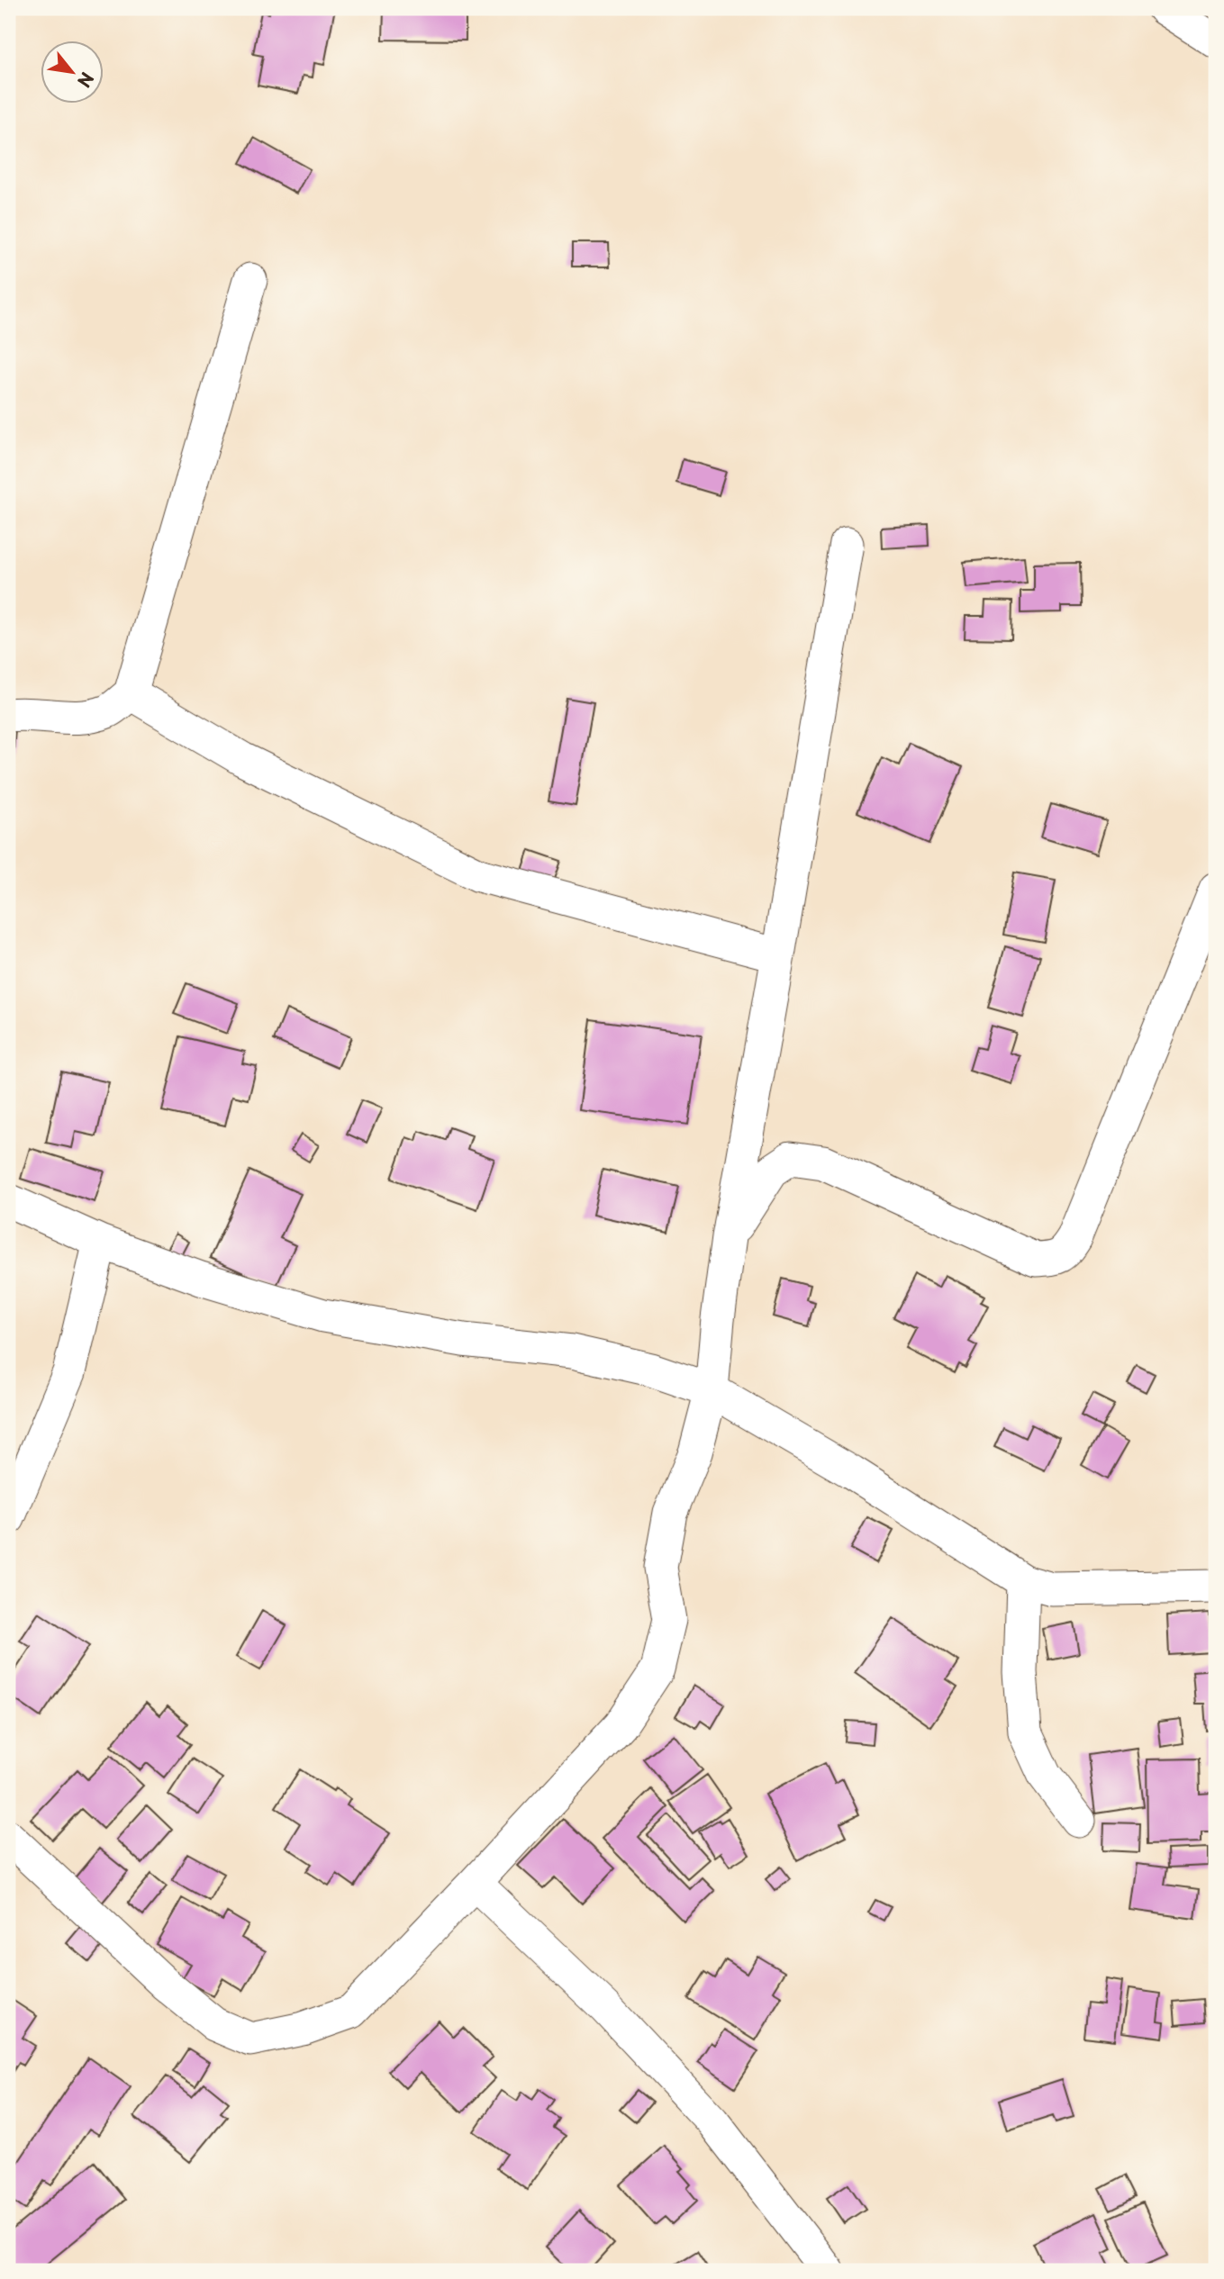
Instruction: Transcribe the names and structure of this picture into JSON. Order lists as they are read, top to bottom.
{
  "north": "bottom right"
}
